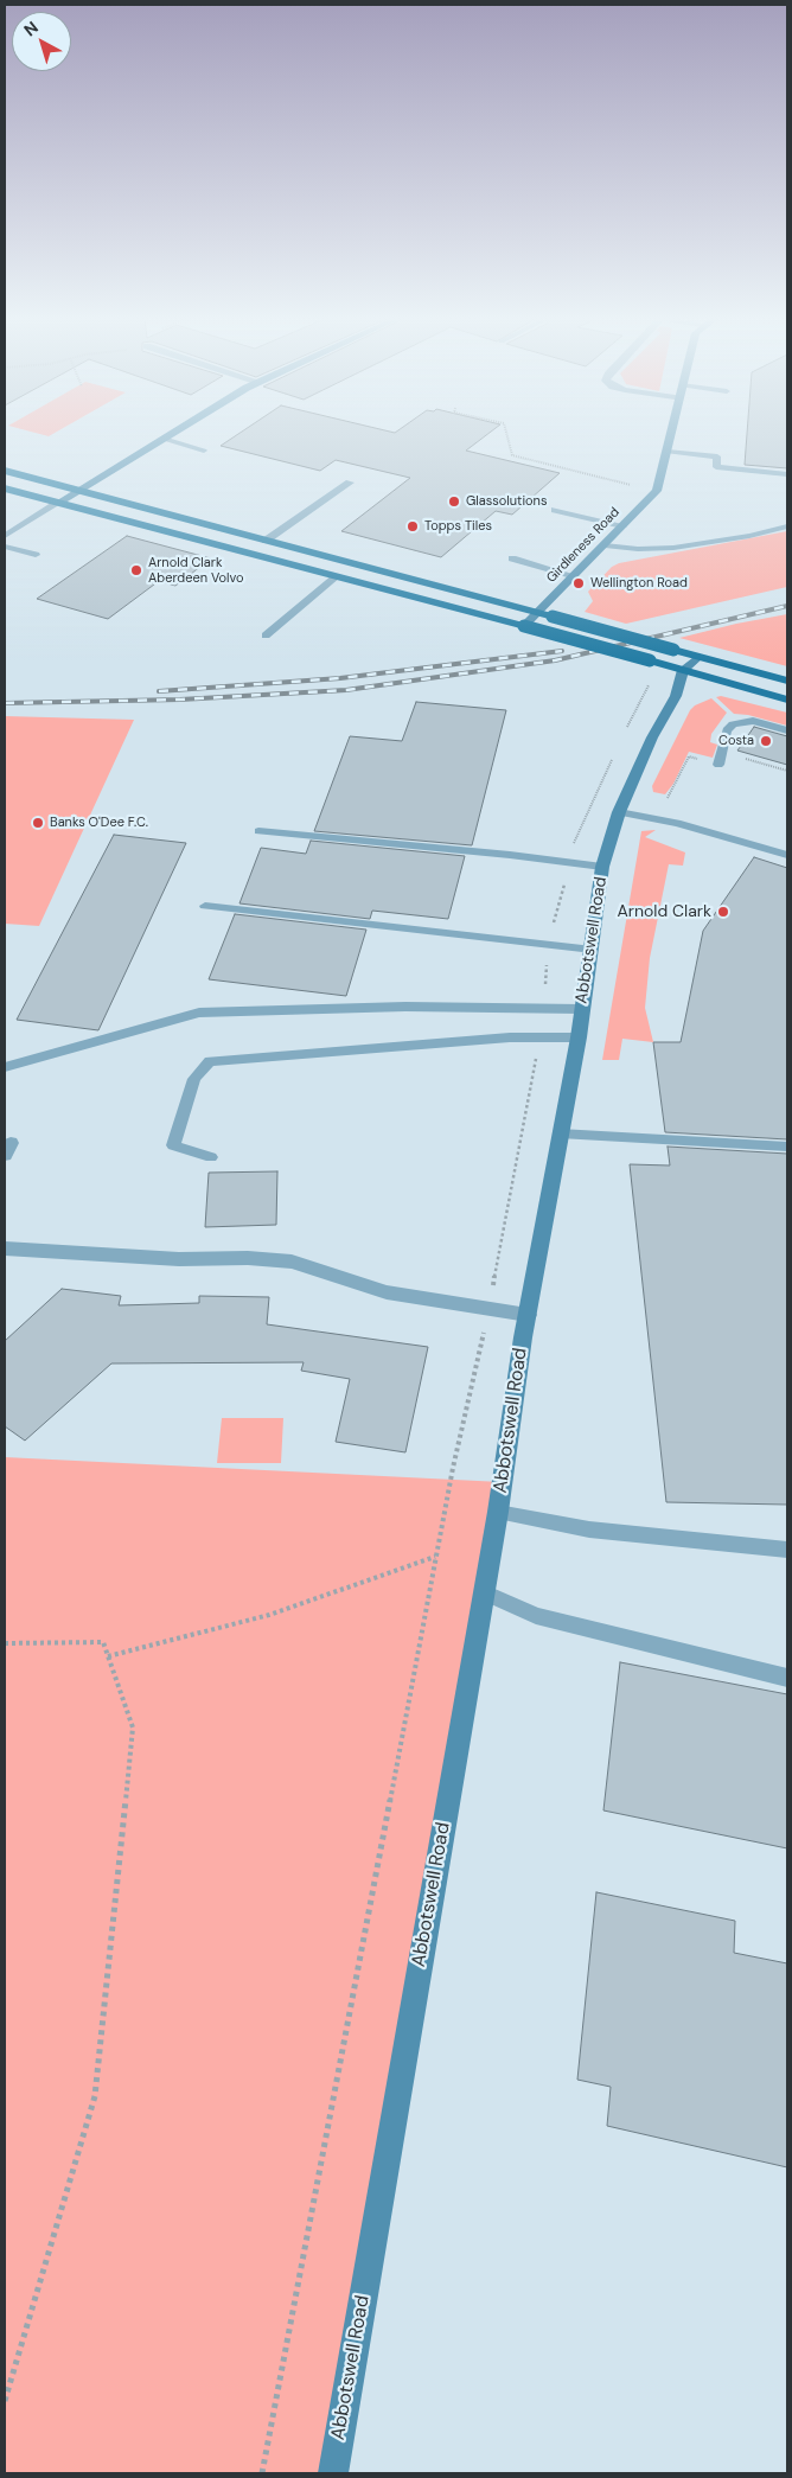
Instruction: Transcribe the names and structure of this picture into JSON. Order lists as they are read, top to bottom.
{
  "streets": {
    "street": ["Girdleness Road", "Abbotswell Road"]
  },
  "places": [
    "Glassolutions",
    "Topps Tiles",
    "Arnold Clark Aberdeen Volvo",
    "Wellington Road",
    "Costa",
    "Banks O'Dee F.C.",
    "Arnold Clark"
  ],
  "north": "top left"
}
